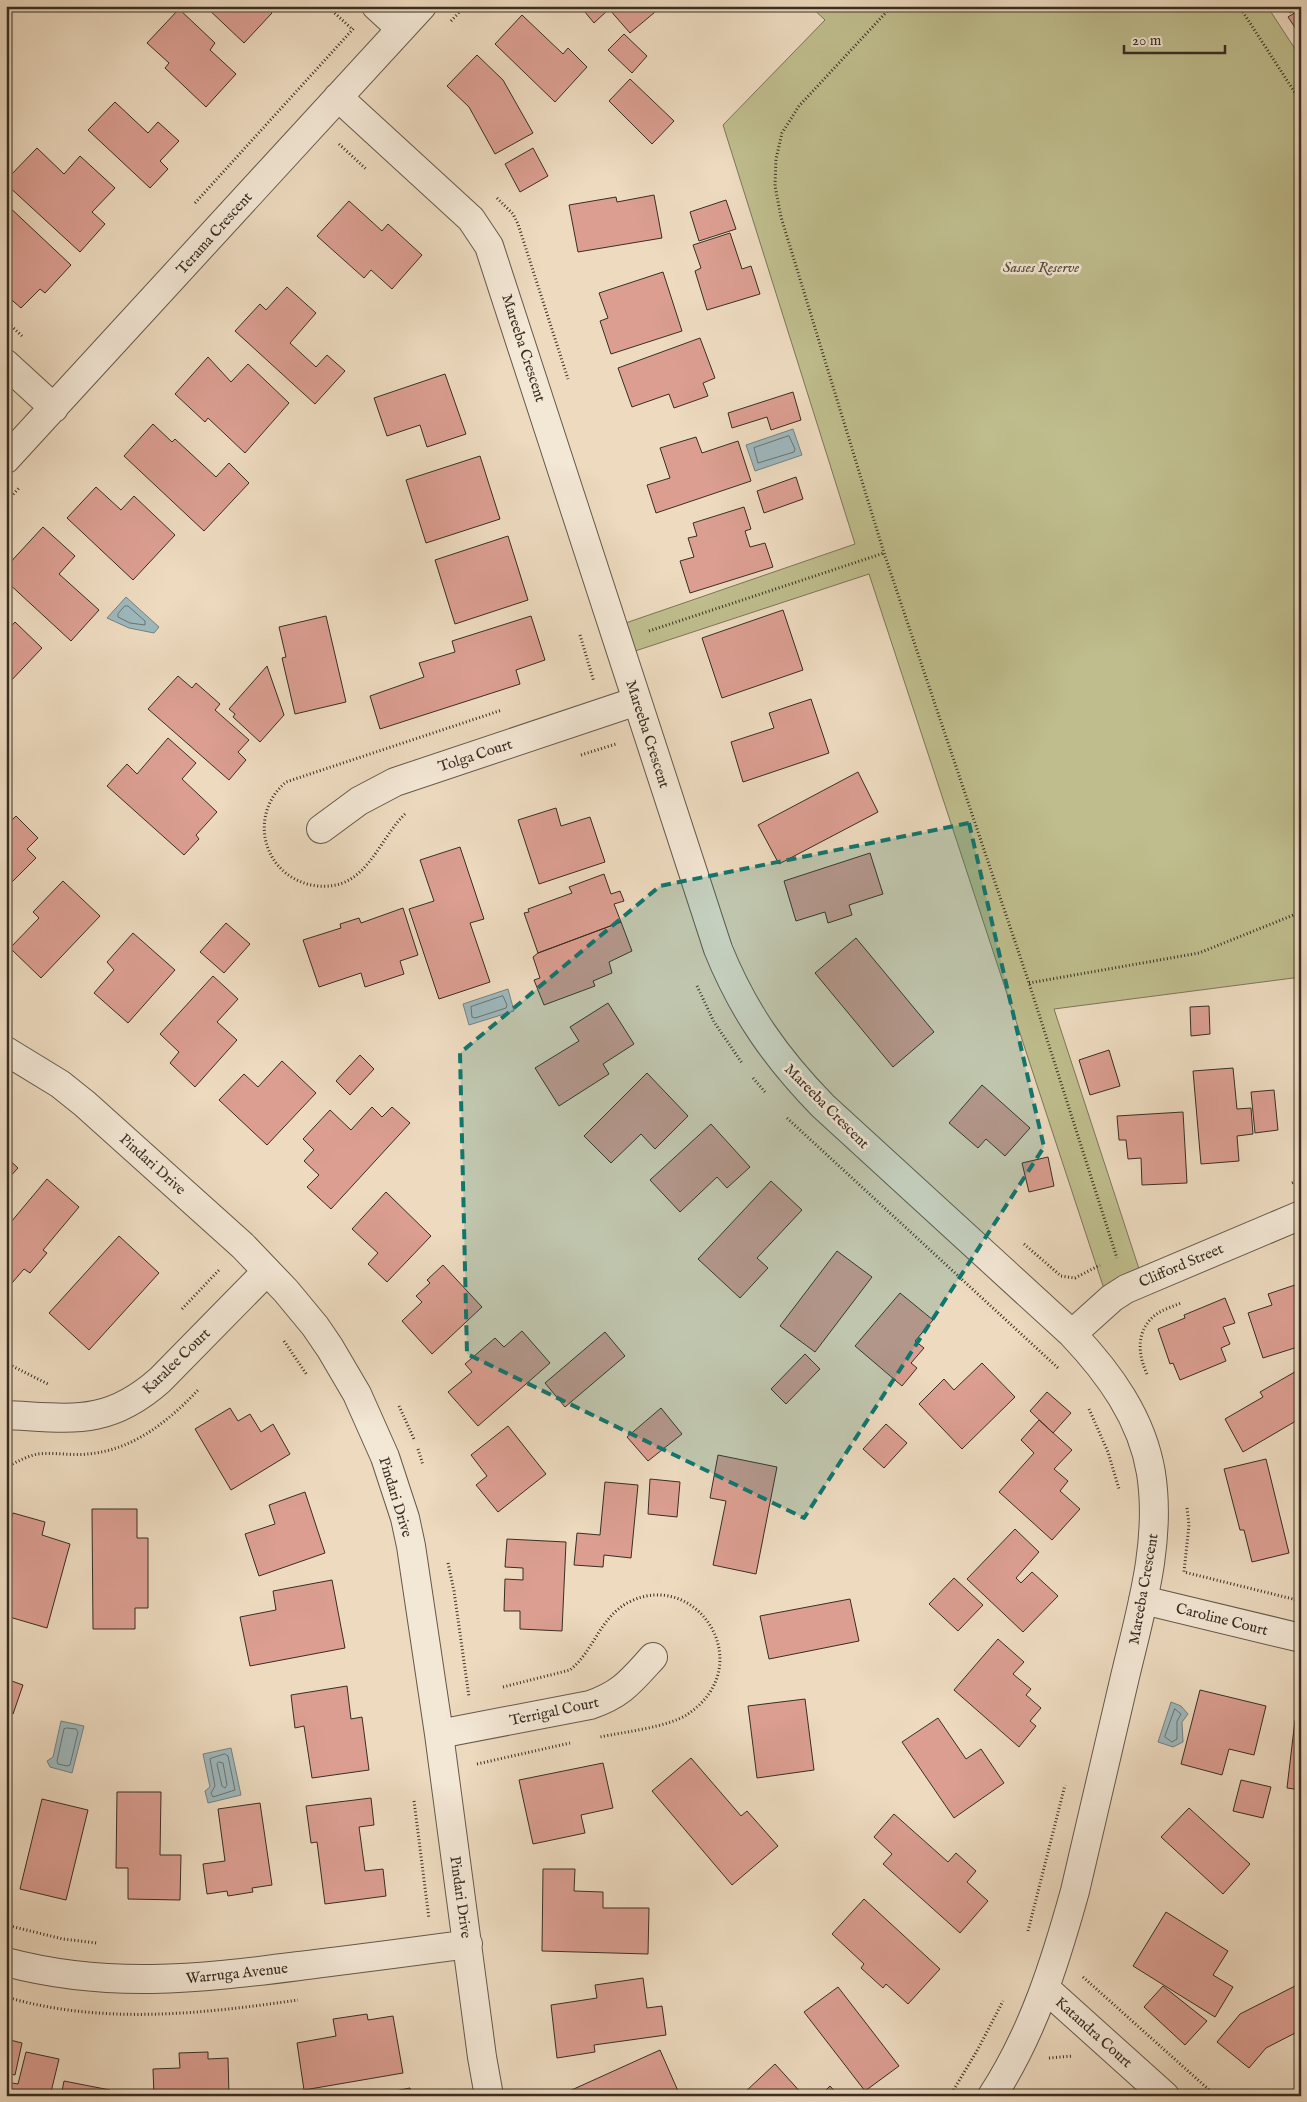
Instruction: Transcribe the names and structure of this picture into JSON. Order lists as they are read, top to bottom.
{
  "streets": {
    "street": [
      "Terama Crescent",
      "Mareeba Crescent",
      "Tolga Court",
      "Pindari Drive",
      "Clifford Street",
      "Karalee Court",
      "Caroline Court",
      "Terrigal Court",
      "Warruga Avenue",
      "Katandra Court"
    ]
  },
  "crossings": [
    ["Terama Crescent", "Mareeba Crescent"],
    ["Mareeba Crescent", "Tolga Court"],
    ["Mareeba Crescent", "Clifford Street"],
    ["Mareeba Crescent", "Caroline Court"],
    ["Mareeba Crescent", "Katandra Court"],
    ["Pindari Drive", "Karalee Court"],
    ["Pindari Drive", "Terrigal Court"],
    ["Pindari Drive", "Warruga Avenue"]
  ],
  "parks": ["Sasses Reserve"],
  "scale_bar": "20 m"
}
